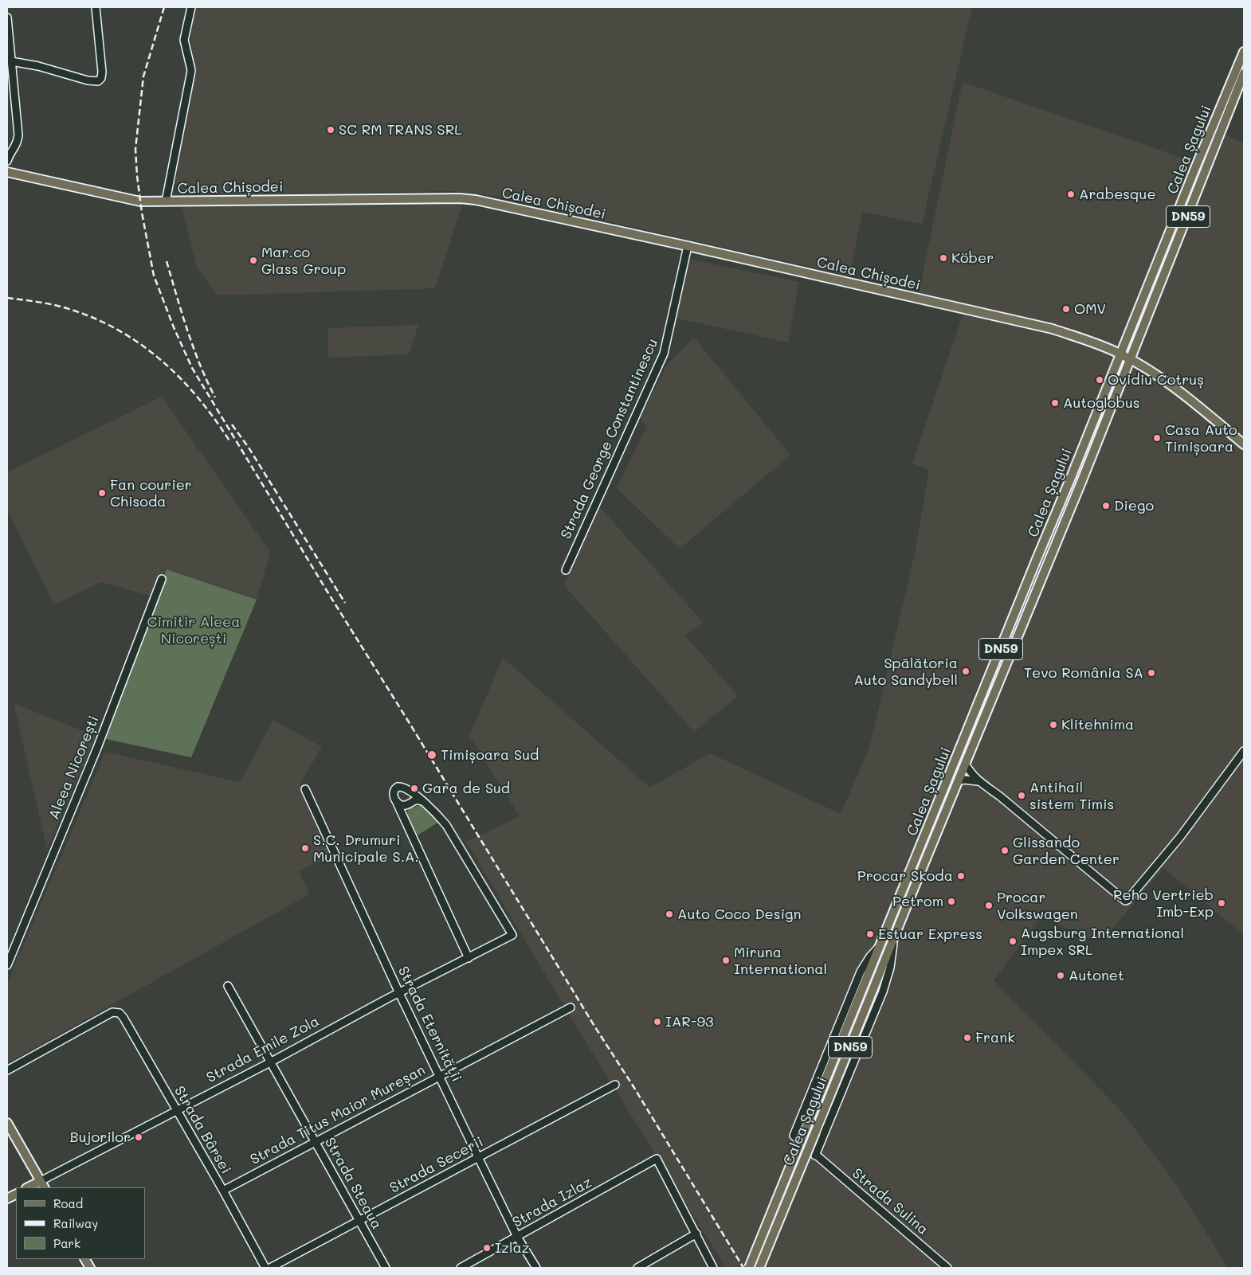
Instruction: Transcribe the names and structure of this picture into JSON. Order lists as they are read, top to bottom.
{
  "streets": {
    "main road": [
      "Calea Șagului",
      "Calea Chișodei",
      "DN59",
      "Strada Emile Zola"
    ],
    "street": [
      "Strada George Constantinescu",
      "Aleea Nicorești",
      "Strada Eternității",
      "Strada Titus Maior Mureșan",
      "Strada Bârsei",
      "Strada Secerii",
      "Strada Steaua",
      "Strada Sulina",
      "Strada Izlaz"
    ]
  },
  "crossings": [
    ["Calea Șagului", "Calea Chișodei"],
    ["Calea Șagului", "Strada Sulina"],
    ["Calea Chișodei", "Strada George Constantinescu"],
    ["Strada Eternității", "Strada Emile Zola"],
    ["Strada Eternității", "Strada Titus Maior Mureșan"],
    ["Strada Eternității", "Strada Secerii"],
    ["Strada Eternității", "Strada Izlaz"],
    ["Strada Emile Zola", "Strada Bârsei"],
    ["Strada Emile Zola", "Strada Steaua"],
    ["Strada Titus Maior Mureșan", "Strada Bârsei"],
    ["Strada Titus Maior Mureșan", "Strada Steaua"],
    ["Strada Secerii", "Strada Steaua"]
  ],
  "parks": ["Cimitir Aleea Nicorești"],
  "places": [
    "SC RM TRANS SRL",
    "Arabesque",
    "Köber",
    "Mar.co Glass Group",
    "OMV",
    "Ovidiu Cotruș",
    "Autoglobus",
    "Casa Auto Timișoara",
    "Fan courier Chisoda",
    "Diego",
    "Spălătoria Auto Sandybell",
    "Tevo România SA",
    "Klitehnima",
    "Timișoara Sud",
    "Gara de Sud",
    "Antihail sistem Timis",
    "S.C. Drumuri Municipale S.A.",
    "Glissando Garden Center",
    "Procar Skoda",
    "Petrom",
    "Reho Vertrieb Imb-Exp",
    "Procar Volkswagen",
    "Auto Coco Design",
    "Estuar Express",
    "Augsburg International Impex SRL",
    "Miruna International",
    "Autonet",
    "IAR-93",
    "Frank",
    "Bujorilor",
    "Izlaz"
  ],
  "legend": ["Road", "Railway", "Park"]
}
